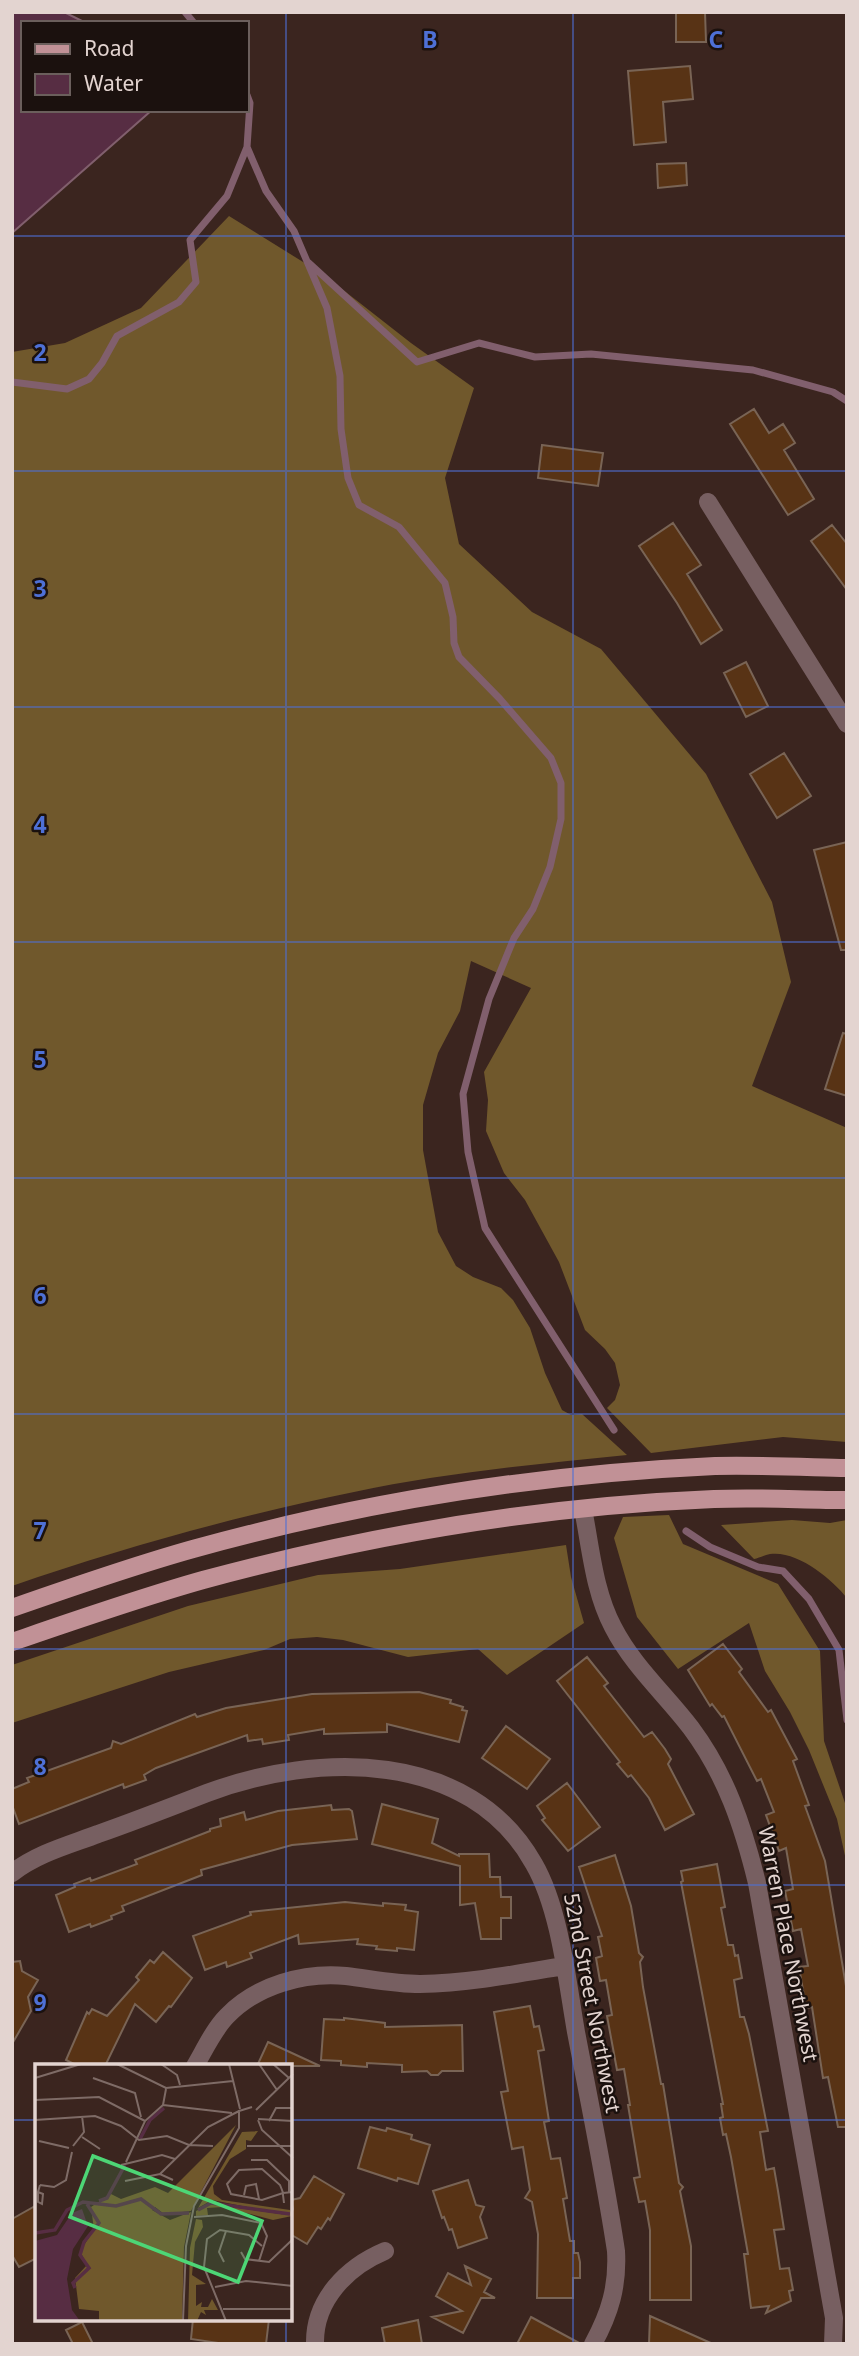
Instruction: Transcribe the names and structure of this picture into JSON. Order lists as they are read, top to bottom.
{
  "streets": {
    "street": ["Warren Place Northwest", "52nd Street Northwest"]
  },
  "legend": ["Road", "Water"],
  "grid": {
    "columns": ["B", "C"],
    "rows": [
      "2",
      "3",
      "4",
      "5",
      "6",
      "7",
      "8",
      "9"
    ]
  }
}
